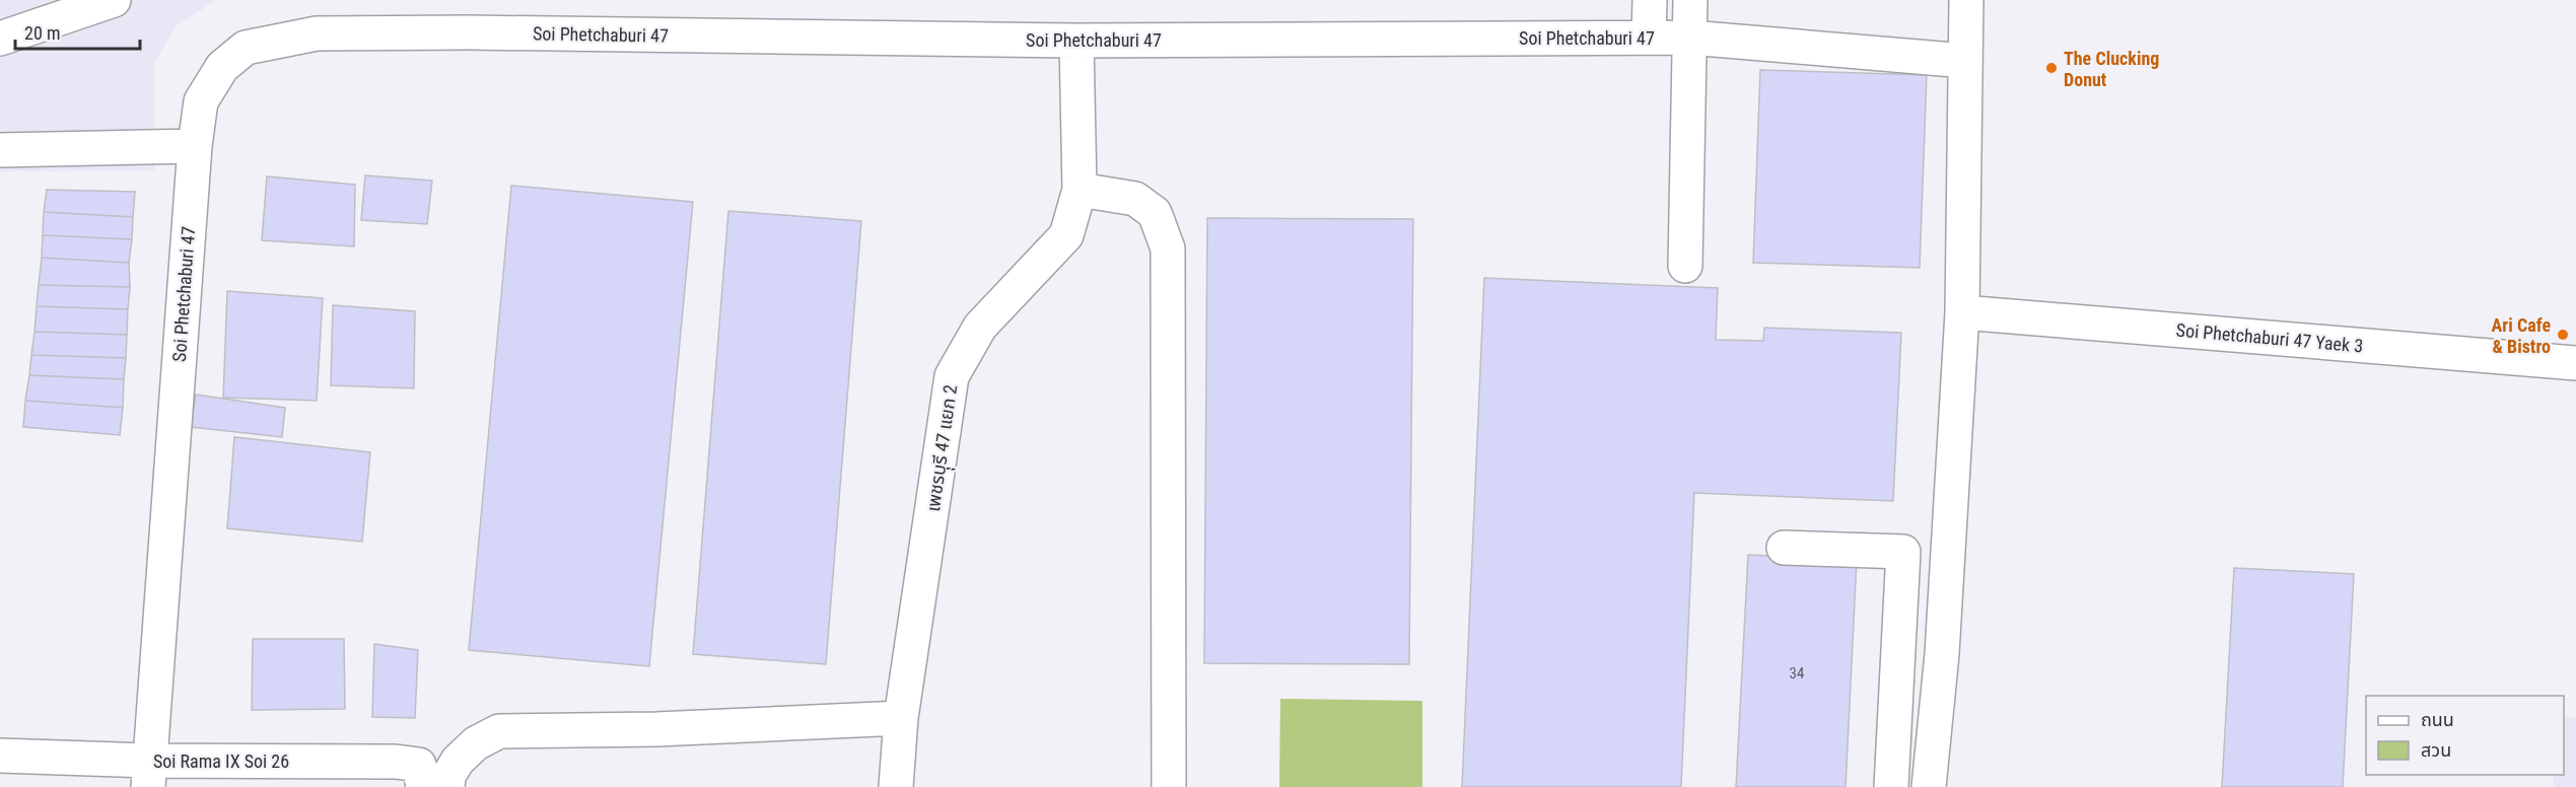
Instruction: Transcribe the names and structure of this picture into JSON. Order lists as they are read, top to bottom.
{
  "streets": {
    "street": [
      "Soi Phetchaburi 47",
      "Soi Phetchaburi 47 Yaek 3",
      "เพชรบุุรี 47 แยก 2",
      "Soi Rama IX Soi 26"
    ]
  },
  "crossings": [
    ["Soi Phetchaburi 47", "เพชรบุุรี 47 แยก 2"],
    ["Soi Phetchaburi 47", "Soi Rama IX Soi 26"]
  ],
  "places": ["The Clucking Donut", "Ari Cafe & Bistro"],
  "house_numbers": ["34"],
  "legend": ["ถนน", "สวน"],
  "scale_bar": "20 m"
}
